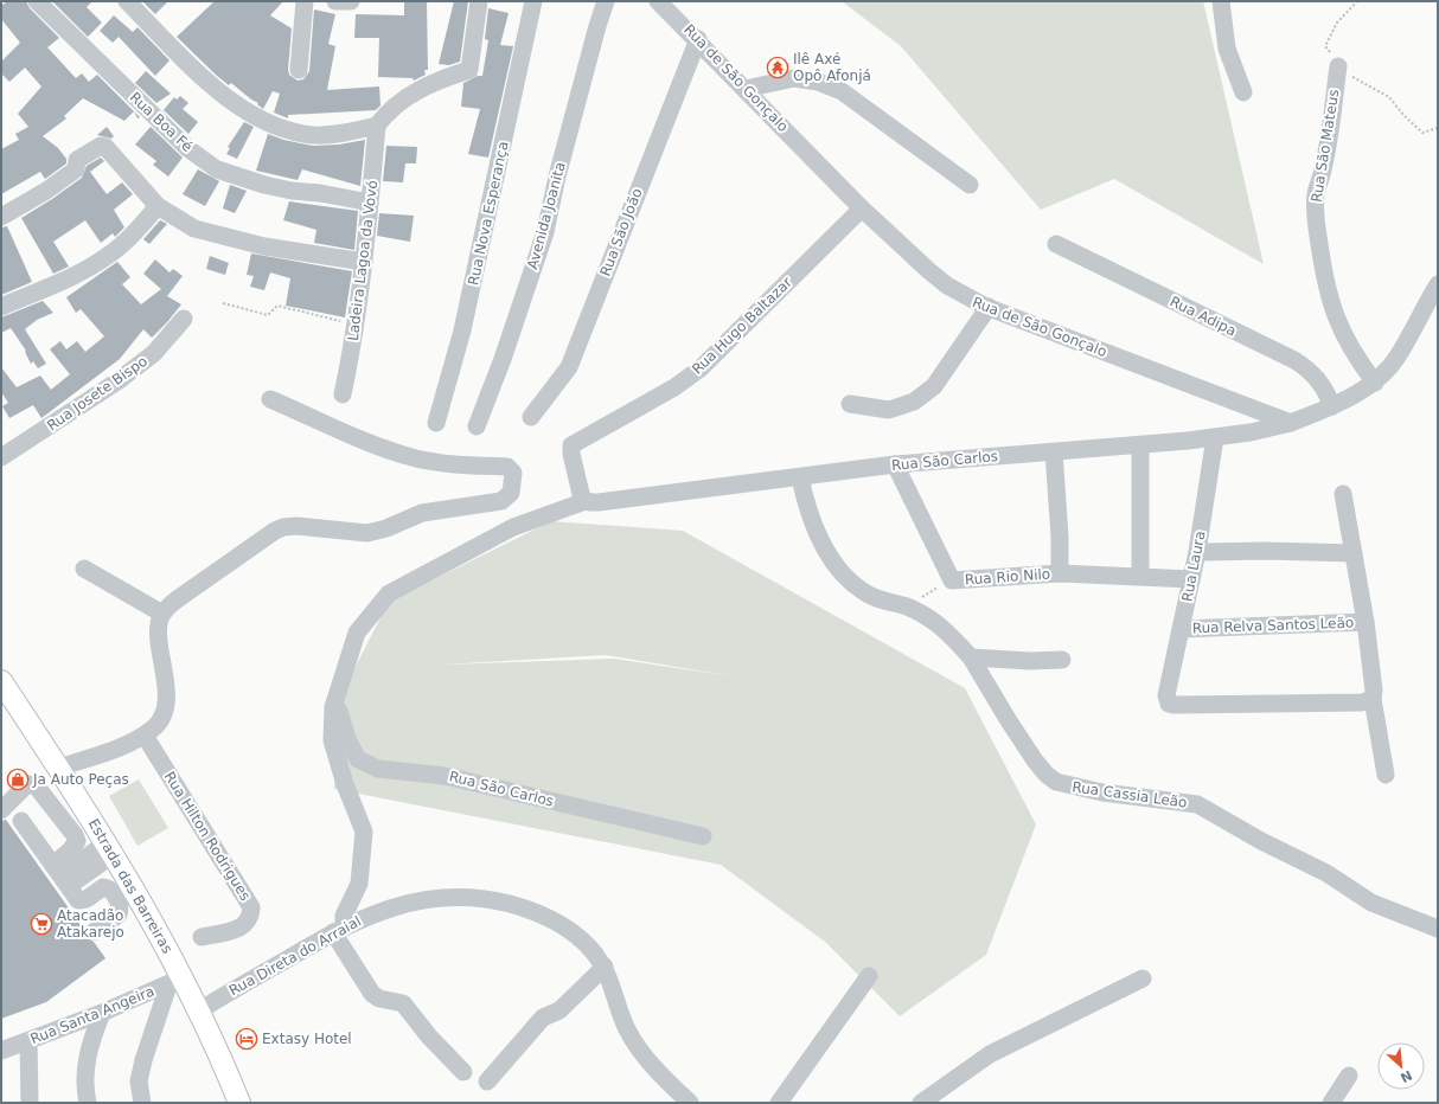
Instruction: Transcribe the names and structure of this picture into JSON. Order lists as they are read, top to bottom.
{
  "streets": {
    "main road": ["Estrada das Barreiras"],
    "street": [
      "Rua de São Gonçalo",
      "Rua Boa Fé",
      "Rua São Mateus",
      "Rua Nova Esperança",
      "Avenida Joanita",
      "Rua São João",
      "Ladeira Lagoa da Vovó",
      "Rua Adipa",
      "Rua Hugo Baltazar",
      "Rua Josete Bispo",
      "Rua São Carlos",
      "Rua Laura",
      "Rua Rio Nilo",
      "Rua Relva Santos Leão",
      "Rua Cassia Leão",
      "Rua Hilton Rodrigues",
      "Rua Direta do Arraial",
      "Rua Santa Angeira"
    ]
  },
  "crossings": [
    ["Rua de São Gonçalo", "Rua São João"],
    ["Rua de São Gonçalo", "Rua Hugo Baltazar"],
    ["Rua de São Gonçalo", "Rua São Carlos"],
    ["Rua Boa Fé", "Ladeira Lagoa da Vovó"],
    ["Rua Hugo Baltazar", "Rua São Carlos"],
    ["Rua São Carlos", "Rua Laura"],
    ["Rua São Carlos", "Rua Rio Nilo"],
    ["Rua São Carlos", "Rua Cassia Leão"],
    ["Rua São Carlos", "Rua Direta do Arraial"],
    ["Rua Laura", "Rua Rio Nilo"],
    ["Rua Laura", "Rua Relva Santos Leão"],
    ["Estrada das Barreiras", "Rua Direta do Arraial"],
    ["Estrada das Barreiras", "Rua Santa Angeira"]
  ],
  "places": {
    "temple": ["Ilê Axé Opô Afonjá"],
    "shop": ["Ja Auto Peças"],
    "supermarket": ["Atacadão Atakarejo"],
    "hotel": ["Extasy Hotel"]
  },
  "north": "bottom right"
}
